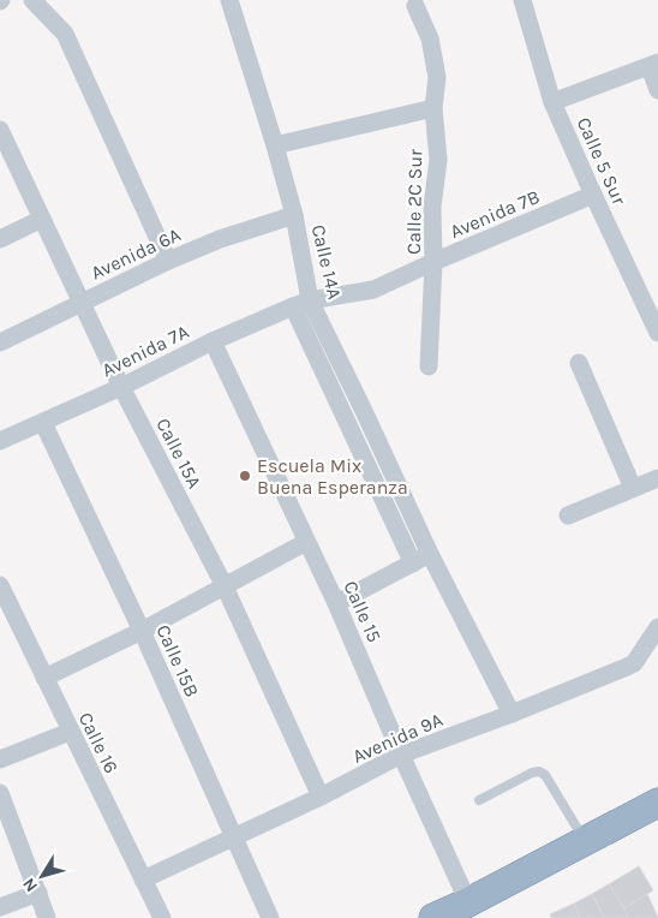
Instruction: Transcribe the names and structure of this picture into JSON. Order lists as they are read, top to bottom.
{
  "streets": {
    "street": [
      "Calle 5 Sur",
      "Calle 2C Sur",
      "Avenida 7B",
      "Avenida 6A",
      "Calle 14A",
      "Avenida 7A",
      "Calle 15A",
      "Calle 15",
      "Calle 15B",
      "Avenida 9A",
      "Calle 16"
    ]
  },
  "crossings": [
    ["Calle 5 Sur", "Avenida 7B"],
    ["Calle 2C Sur", "Avenida 7B"],
    ["Avenida 7B", "Calle 14A"],
    ["Avenida 7B", "Avenida 7A"],
    ["Avenida 6A", "Calle 14A"],
    ["Avenida 6A", "Calle 15A"],
    ["Calle 14A", "Avenida 7A"],
    ["Calle 14A", "Avenida 9A"],
    ["Avenida 7A", "Calle 15A"],
    ["Avenida 7A", "Calle 15"],
    ["Avenida 7A", "Calle 15B"],
    ["Calle 15A", "Avenida 9A"],
    ["Calle 15", "Avenida 9A"],
    ["Calle 15B", "Avenida 9A"],
    ["Avenida 9A", "Calle 16"]
  ],
  "places": ["Escuela Mix Buena Esperanza"],
  "north": "bottom left"
}
